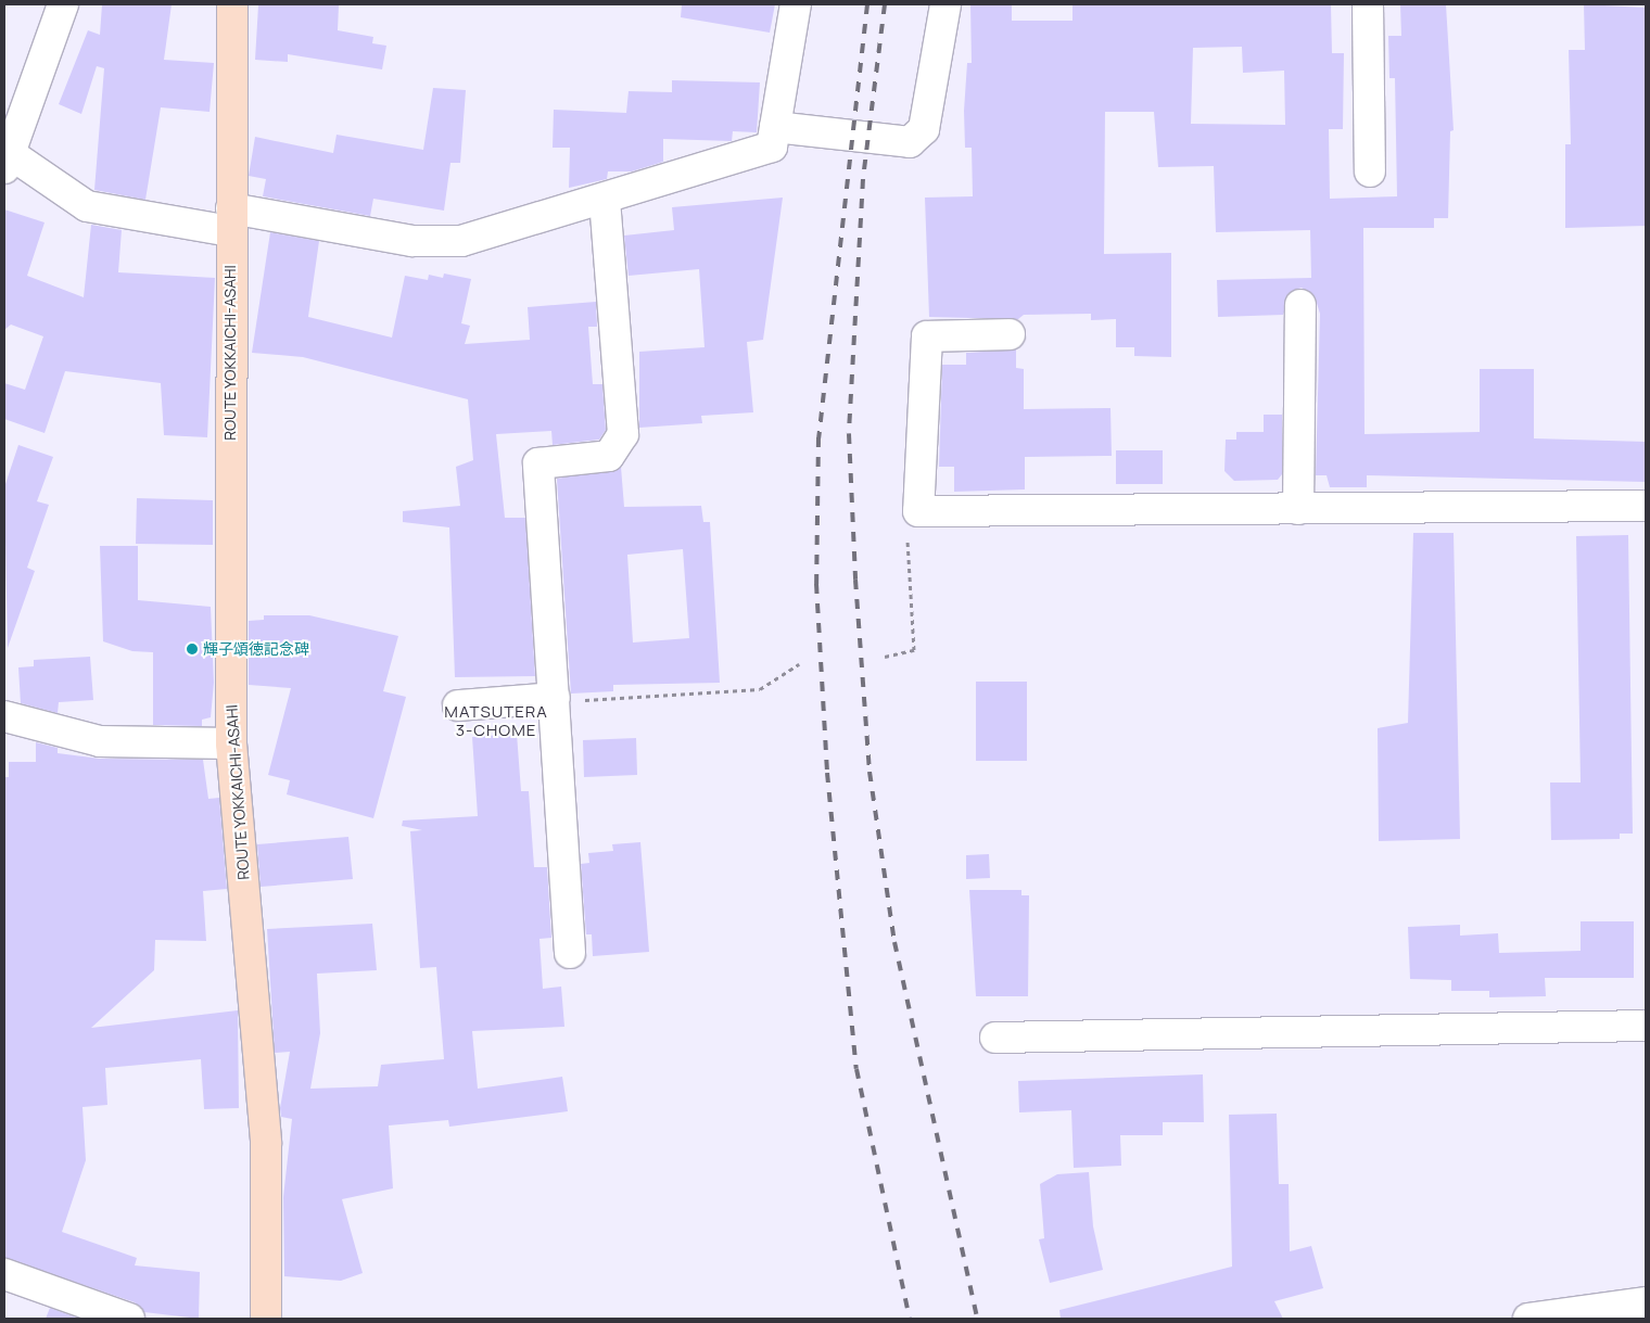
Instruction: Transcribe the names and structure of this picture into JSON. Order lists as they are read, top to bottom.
{
  "streets": {
    "main road": ["ROUTE YOKKAICHI-ASAHI"]
  },
  "districts": ["MATSUTERA 3-CHOME"],
  "places": ["輝子頌徳記念碑"]
}
